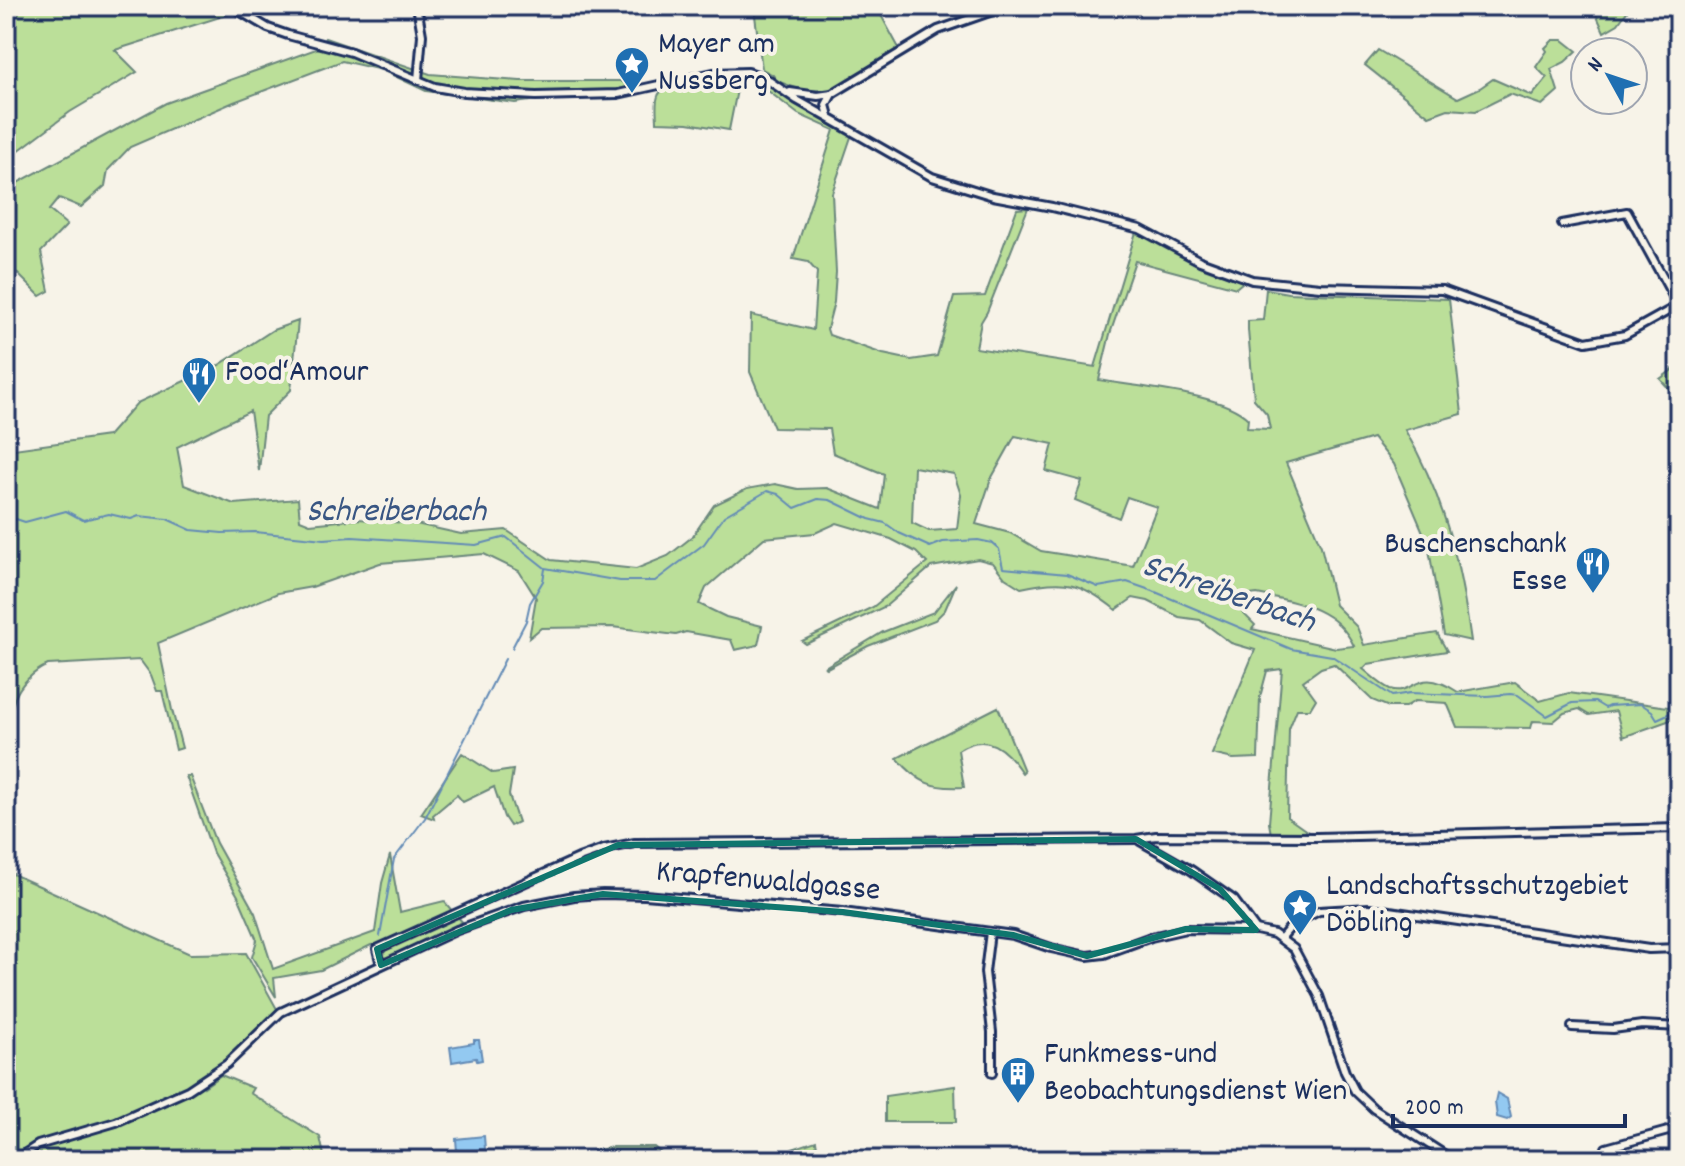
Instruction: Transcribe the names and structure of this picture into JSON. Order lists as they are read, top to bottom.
{
  "streets": {
    "street": ["Krapfenwaldgasse"]
  },
  "water": ["Schreiberbach"],
  "places": {
    "place": ["Mayer am Nussberg", "Landschaftsschutzgebiet Döbling"],
    "restaurant": ["Food‘Amour", "Buschenschank Esse"],
    "building": ["Funkmess-und Beobachtungsdienst Wien"]
  },
  "scale_bar": "200 m",
  "north": "top left"
}
